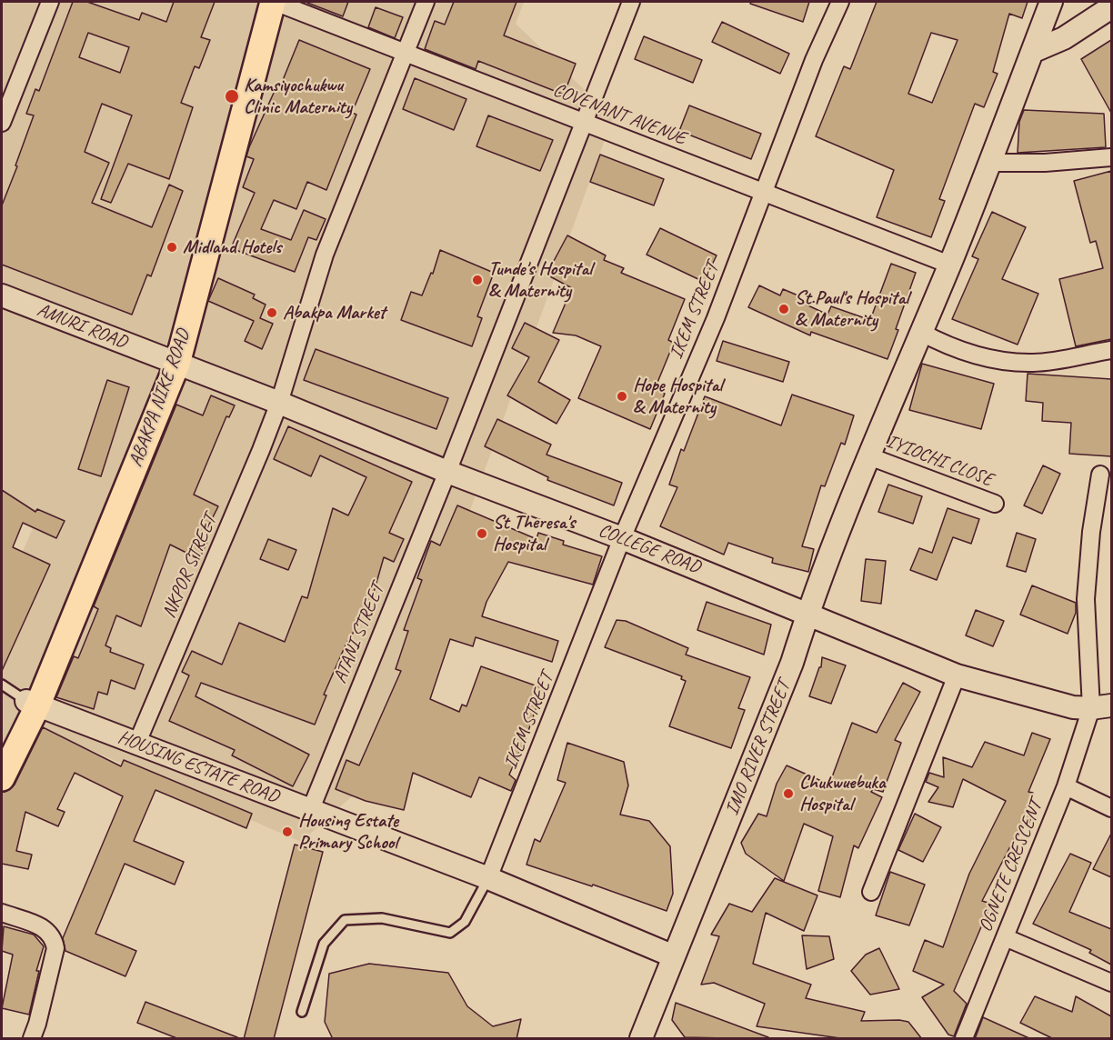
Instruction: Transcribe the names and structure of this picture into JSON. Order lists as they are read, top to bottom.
{
  "streets": {
    "main road": ["ABAKPA NIKE ROAD"],
    "street": [
      "COVENANT AVENUE",
      "IKEM STREET",
      "AMURI ROAD",
      "IYIOCHI CLOSE",
      "COLLEGE ROAD",
      "NKPOR STREET",
      "ATANI STREET",
      "IMO RIVER STREET",
      "HOUSING ESTATE ROAD",
      "OGNETE CRESCENT"
    ]
  },
  "crossings": [
    ["COVENANT AVENUE", "IKEM STREET"],
    ["COVENANT AVENUE", "ABAKPA NIKE ROAD"],
    ["COVENANT AVENUE", "NKPOR STREET"],
    ["COVENANT AVENUE", "ATANI STREET"],
    ["COVENANT AVENUE", "IMO RIVER STREET"],
    ["IKEM STREET", "COLLEGE ROAD"],
    ["IKEM STREET", "HOUSING ESTATE ROAD"],
    ["AMURI ROAD", "ABAKPA NIKE ROAD"],
    ["AMURI ROAD", "COLLEGE ROAD"],
    ["ABAKPA NIKE ROAD", "COLLEGE ROAD"],
    ["ABAKPA NIKE ROAD", "HOUSING ESTATE ROAD"],
    ["IYIOCHI CLOSE", "IMO RIVER STREET"],
    ["COLLEGE ROAD", "NKPOR STREET"],
    ["COLLEGE ROAD", "ATANI STREET"],
    ["COLLEGE ROAD", "IMO RIVER STREET"],
    ["COLLEGE ROAD", "OGNETE CRESCENT"],
    ["NKPOR STREET", "HOUSING ESTATE ROAD"],
    ["ATANI STREET", "HOUSING ESTATE ROAD"],
    ["IMO RIVER STREET", "HOUSING ESTATE ROAD"]
  ],
  "places": [
    "Kamsiyochukwu Clinic Maternity",
    "Midland Hotels",
    "Tunde's Hospital & Maternity",
    "St.Paul's Hospital & Maternity",
    "Abakpa Market",
    "Hope Hospital & Maternity",
    "St Theresa's Hospital",
    "Chukwuebuka Hospital",
    "Housing Estate Primary School"
  ]
}
